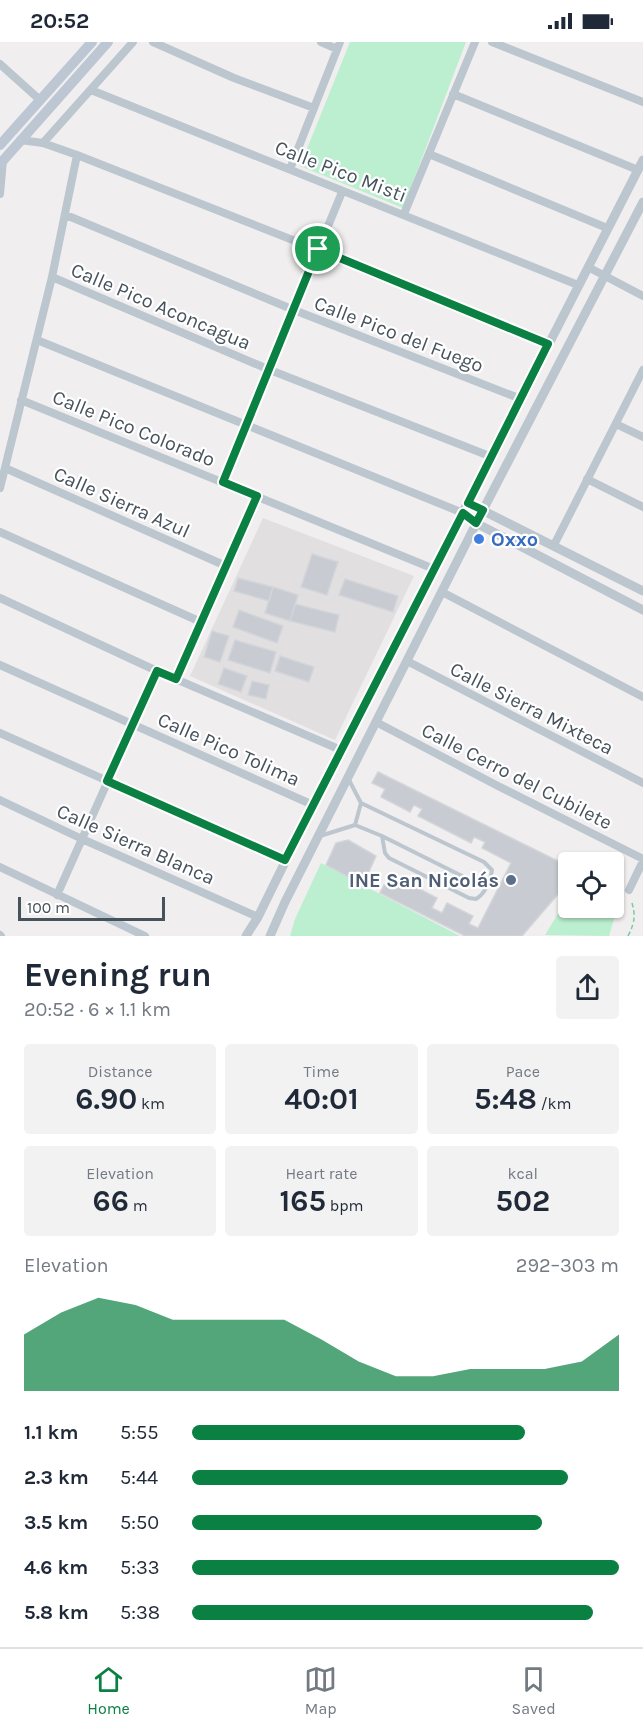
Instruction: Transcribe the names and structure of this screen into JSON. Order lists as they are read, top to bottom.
{
  "streets": {
    "street": [
      "Calle Pico Misti",
      "Calle Pico Aconcagua",
      "Calle Pico del Fuego",
      "Calle Pico Colorado",
      "Calle Sierra Azul",
      "Calle Sierra Mixteca",
      "Calle Pico Tolima",
      "Calle Cerro del Cubilete",
      "Calle Sierra Blanca"
    ]
  },
  "places": ["Oxxo", "INE San Nicolás"],
  "scale_bar": "100 m",
  "page": {
    "status": "20:52",
    "scale": "100 m",
    "heading": ["Evening run", "20:52 · 6 × 1.1 km"],
    "stats": [
      ["Distance", "6.90 km"],
      ["Time", "40:01"],
      ["Pace", "5:48 /km"],
      ["Elevation", "66 m"],
      ["Heart rate", "165 bpm"],
      ["kcal", "502"]
    ],
    "chart": ["Elevation", "292–303 m"],
    "list": [
      {
        "name": "1.1 km",
        "note": "5:55"
      },
      {
        "name": "2.3 km",
        "note": "5:44"
      },
      {
        "name": "3.5 km",
        "note": "5:50"
      },
      {
        "name": "4.6 km",
        "note": "5:33"
      },
      {
        "name": "5.8 km",
        "note": "5:38"
      }
    ],
    "tabs": ["Home", "Map", "Saved"]
  }
}
